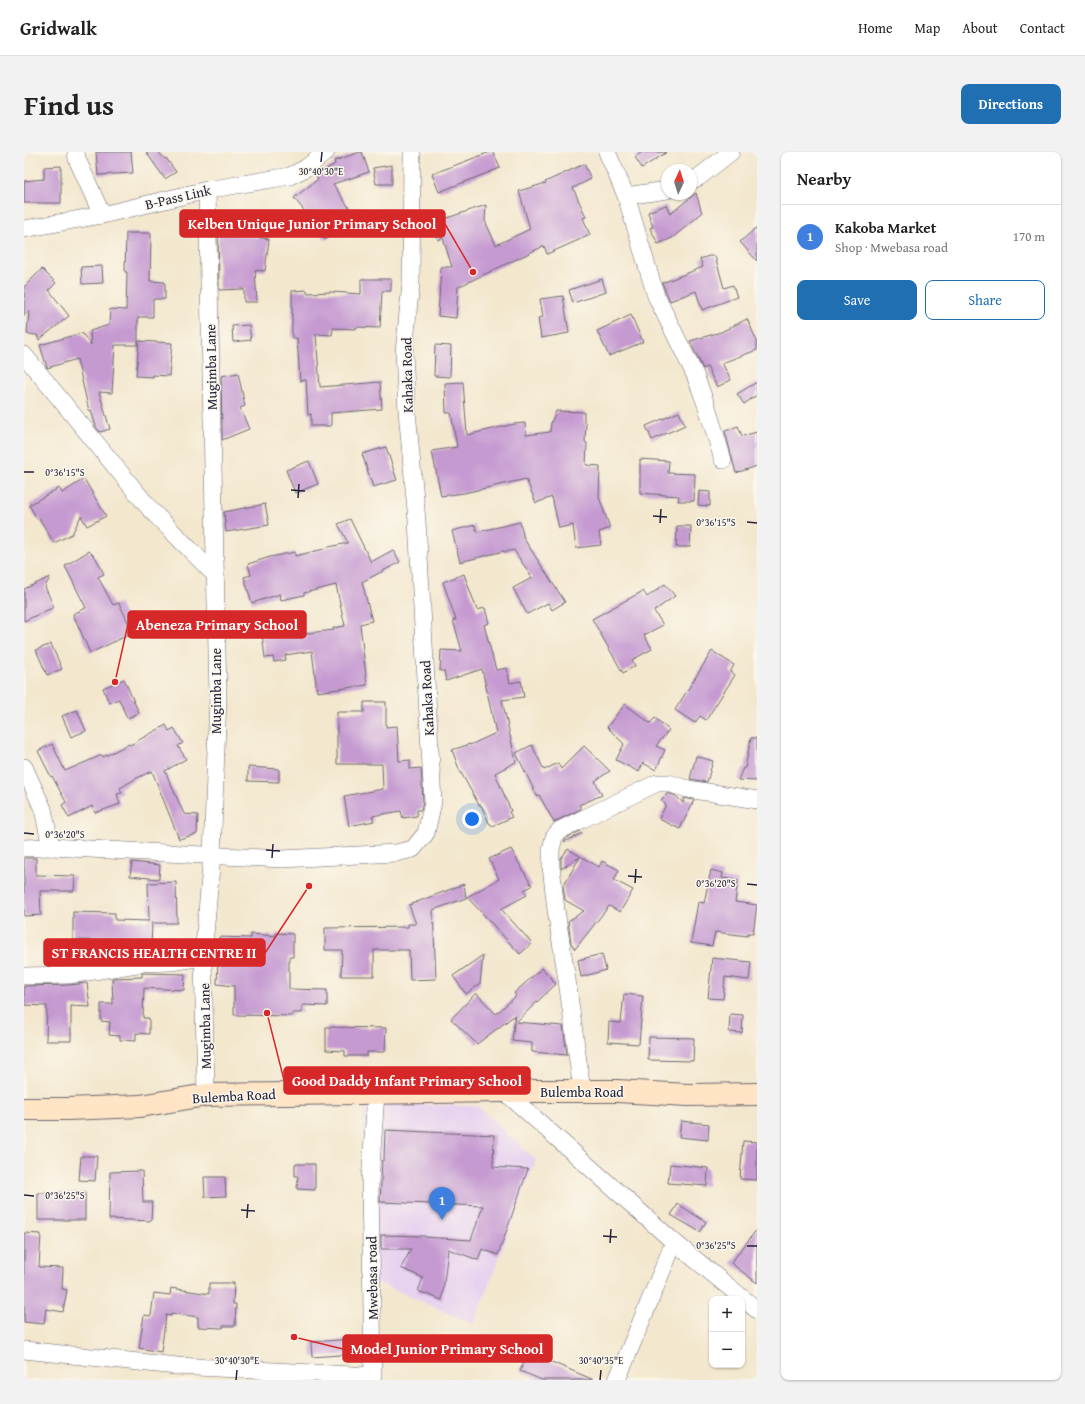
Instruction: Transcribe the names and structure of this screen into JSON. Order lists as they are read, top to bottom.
{
  "streets": {
    "main road": ["Bulemba Road"],
    "street": [
      "B-Pass Link",
      "Mugimba Lane",
      "Kahaka Road",
      "Mwebasa road"
    ]
  },
  "crossings": [
    ["B-Pass Link", "Mugimba Lane"],
    ["Mugimba Lane", "Kahaka Road"],
    ["Mugimba Lane", "Bulemba Road"],
    ["Bulemba Road", "Mwebasa road"]
  ],
  "places": [
    "Kelben Unique Junior Primary School",
    "Abeneza Primary School",
    "ST FRANCIS HEALTH CENTRE II",
    "Good Daddy Infant Primary School",
    "Model Junior Primary School"
  ],
  "north": "top",
  "page": {
    "header": "Gridwalk",
    "nav": [
      "Home",
      "Map",
      "About",
      "Contact"
    ],
    "title": "Find us",
    "buttons": [
      "Directions",
      ["Save", "Share"]
    ],
    "heading": "Nearby",
    "list": [
      {
        "mark": "1",
        "name": "Kakoba Market",
        "note": "Shop · Mwebasa road",
        "value": "170 m"
      }
    ],
    "pins": "1",
    "map_buttons": ["+", "−"]
  },
  "coordinates": [
    "30°40'30\"E",
    "0°36'15\"S",
    "0°36'20\"S",
    "0°36'25\"S",
    "30°40'35\"E"
  ]
}
